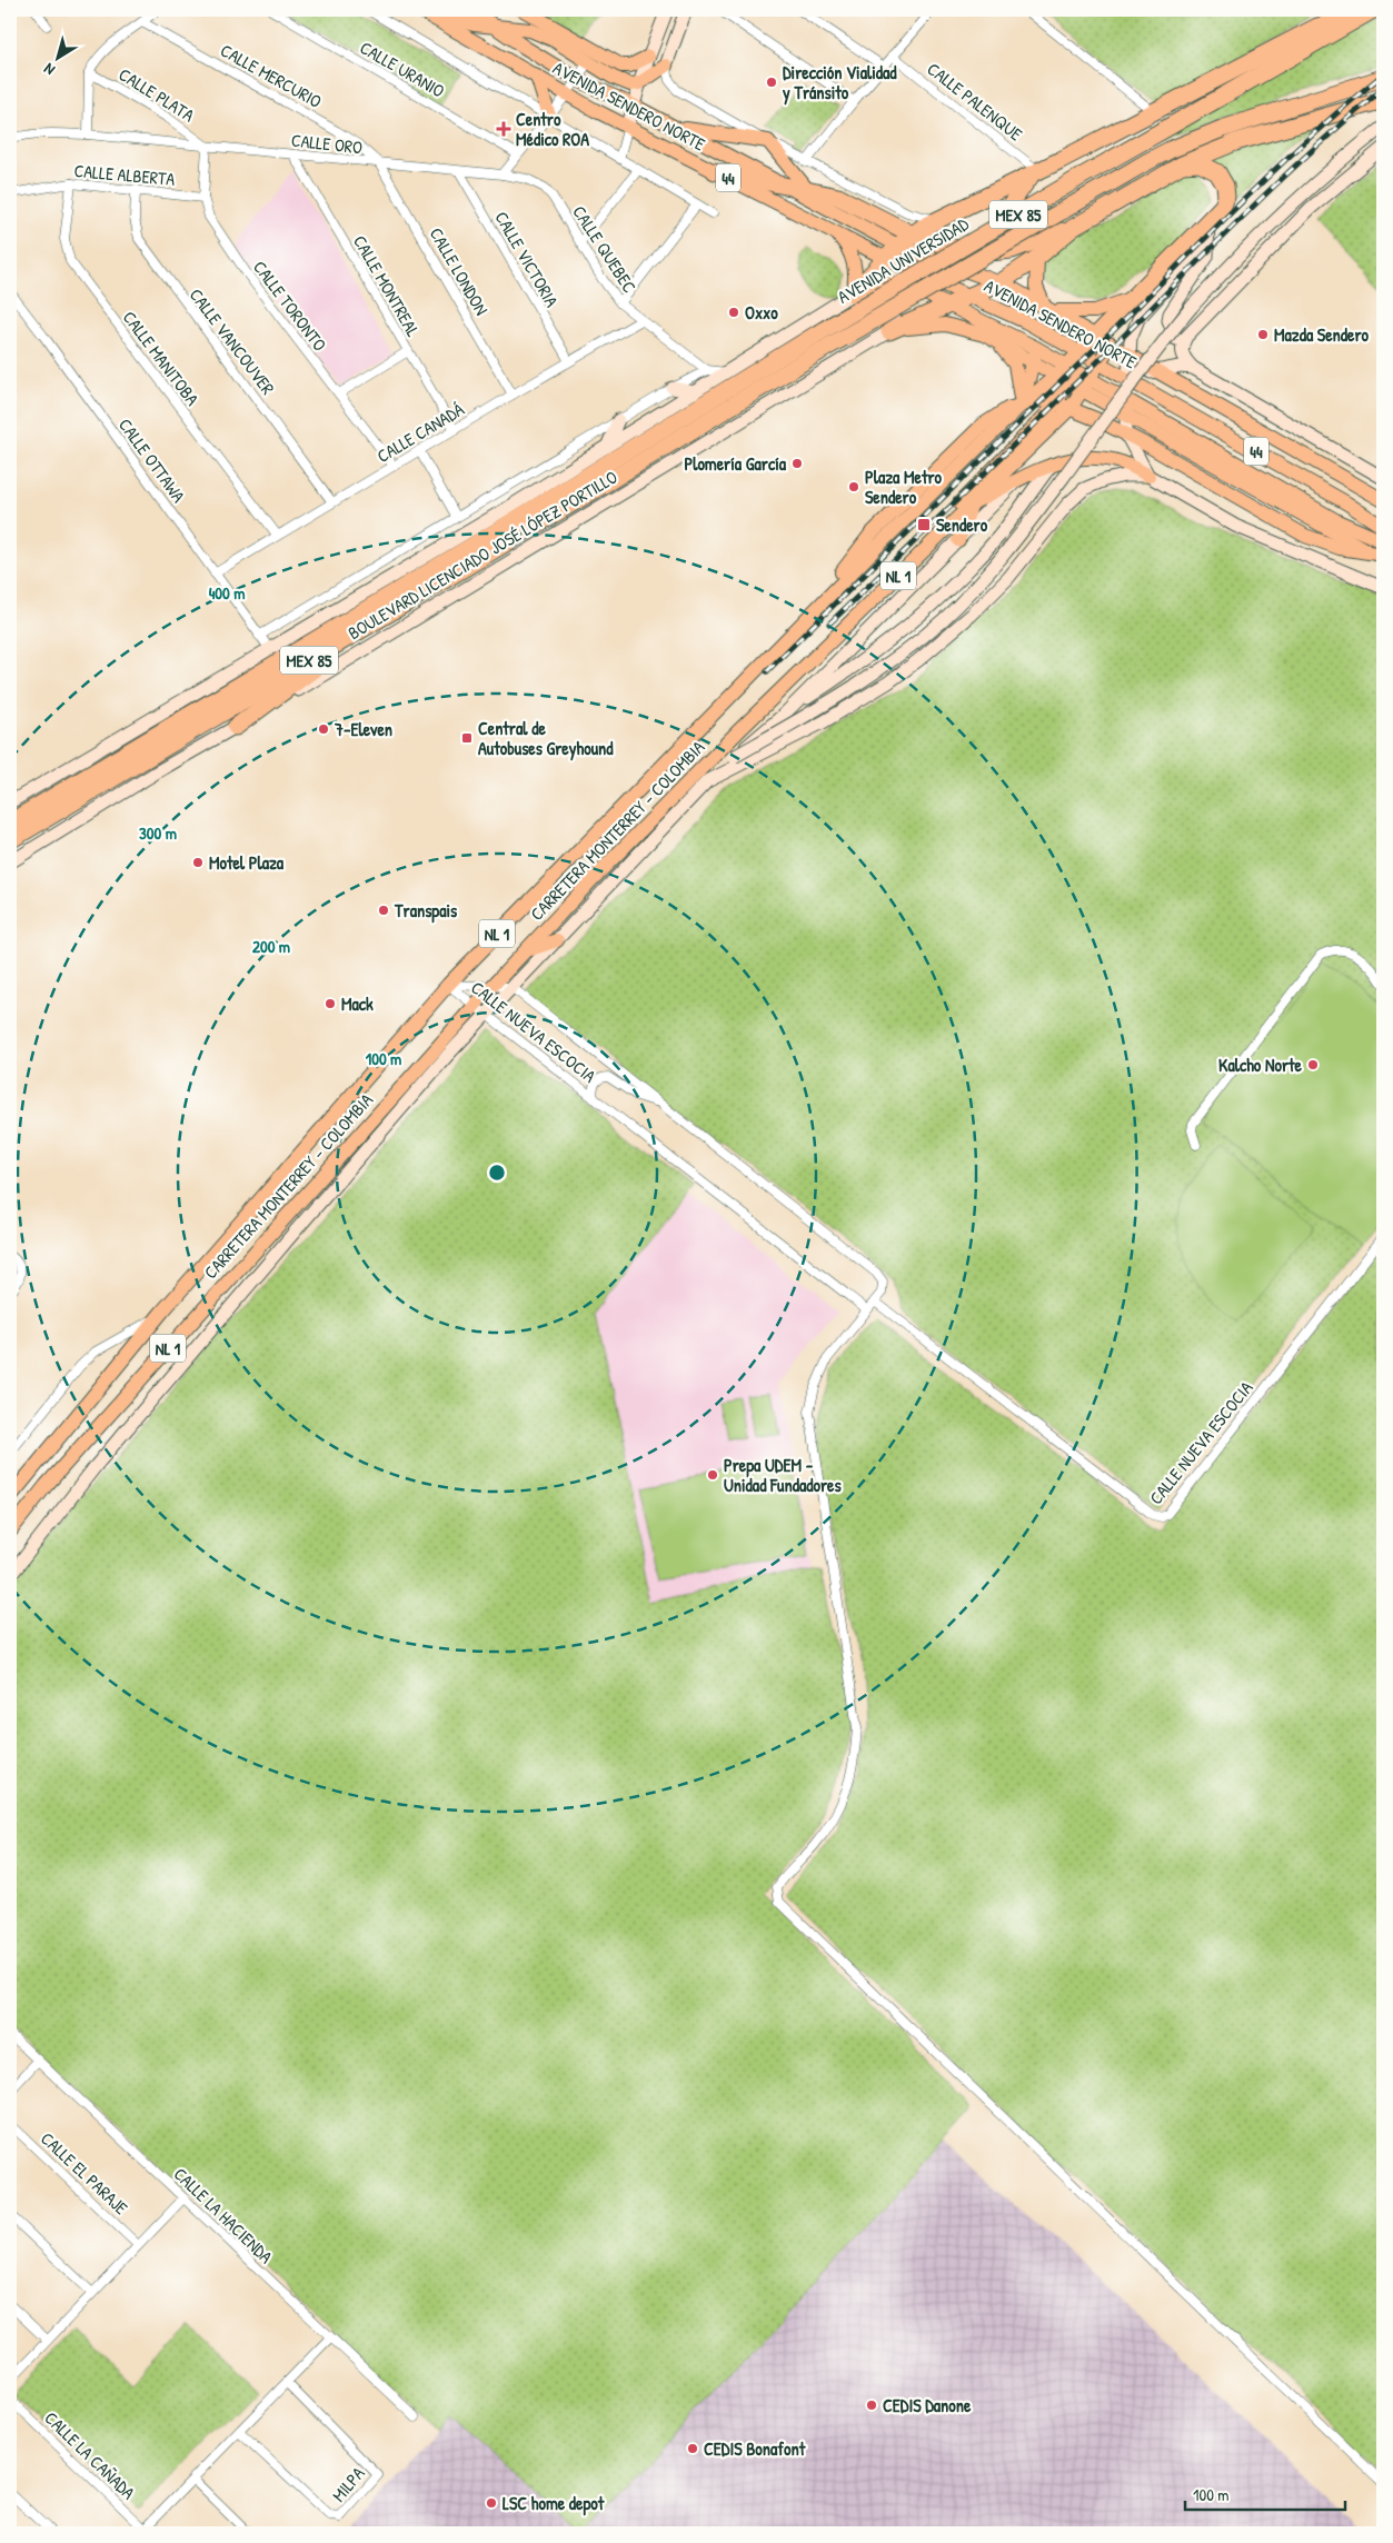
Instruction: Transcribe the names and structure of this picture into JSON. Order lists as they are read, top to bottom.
{
  "streets": {
    "highway": [
      "MEX 85",
      "AVENIDA UNIVERSIDAD",
      "BOULEVARD LICENCIADO JOSÉ LÓPEZ PORTILLO",
      "NL 1"
    ],
    "main road": ["AVENIDA SENDERO NORTE", "44", "CARRETERA MONTERREY - COLOMBIA"],
    "street": [
      "CALLE URANIO",
      "CALLE MERCURIO",
      "CALLE PLATA",
      "CALLE PALENQUE",
      "CALLE ORO",
      "CALLE ALBERTA",
      "CALLE QUEBEC",
      "CALLE VICTORIA",
      "CALLE LONDON",
      "CALLE MONTREAL",
      "CALLE TORONTO",
      "CALLE VANCOUVER",
      "CALLE MANITOBA",
      "CALLE CANADÁ",
      "CALLE OTTAWA",
      "CALLE NUEVA ESCOCIA",
      "CALLE EL PARAJE",
      "CALLE LA HACIENDA",
      "CALLE LA CAÑADA",
      "MILPA"
    ]
  },
  "crossings": [
    ["CALLE MERCURIO", "CALLE ORO"],
    ["CALLE MERCURIO", "CALLE LONDON"],
    ["CALLE PLATA", "CALLE ORO"],
    ["CALLE PLATA", "CALLE TORONTO"],
    ["AVENIDA SENDERO NORTE", "NL 1"],
    ["AVENIDA SENDERO NORTE", "CARRETERA MONTERREY - COLOMBIA"],
    ["CALLE ORO", "CALLE QUEBEC"],
    ["CALLE ORO", "CALLE VICTORIA"],
    ["CALLE ORO", "CALLE LONDON"],
    ["CALLE ORO", "CALLE MONTREAL"],
    ["CALLE ORO", "CALLE TORONTO"],
    ["CALLE ALBERTA", "CALLE TORONTO"],
    ["CALLE ALBERTA", "CALLE VANCOUVER"],
    ["CALLE ALBERTA", "CALLE MANITOBA"],
    ["CALLE QUEBEC", "CALLE CANADÁ"],
    ["CALLE VICTORIA", "CALLE CANADÁ"],
    ["AVENIDA UNIVERSIDAD", "BOULEVARD LICENCIADO JOSÉ LÓPEZ PORTILLO"],
    ["CALLE LONDON", "CALLE CANADÁ"],
    ["CALLE MONTREAL", "CALLE CANADÁ"],
    ["CALLE TORONTO", "CALLE CANADÁ"],
    ["CALLE VANCOUVER", "CALLE CANADÁ"],
    ["CALLE MANITOBA", "CALLE CANADÁ"],
    ["CALLE CANADÁ", "CALLE OTTAWA"],
    ["CALLE OTTAWA", "BOULEVARD LICENCIADO JOSÉ LÓPEZ PORTILLO"],
    ["NL 1", "CARRETERA MONTERREY - COLOMBIA"],
    ["NL 1", "CALLE NUEVA ESCOCIA"],
    ["CARRETERA MONTERREY - COLOMBIA", "CALLE NUEVA ESCOCIA"]
  ],
  "places": {
    "other": [
      "Dirección Vialidad y Tránsito",
      "Oxxo",
      "Mazda Sendero",
      "Plomería García",
      "Plaza Metro Sendero",
      "7-Eleven",
      "Motel Plaza",
      "Transpais",
      "Mack",
      "Kalcho Norte",
      "Prepa UDEM - Unidad Fundadores",
      "CEDIS Danone",
      "CEDIS Bonafont",
      "LSC home depot"
    ],
    "health": ["Centro Médico ROA"],
    "transit": ["Sendero", "Central de Autobuses Greyhound"]
  },
  "scale_bar": "100 m",
  "north": "bottom left",
  "rings": [
    "400 m",
    "300 m",
    "200 m",
    "100 m"
  ]
}
